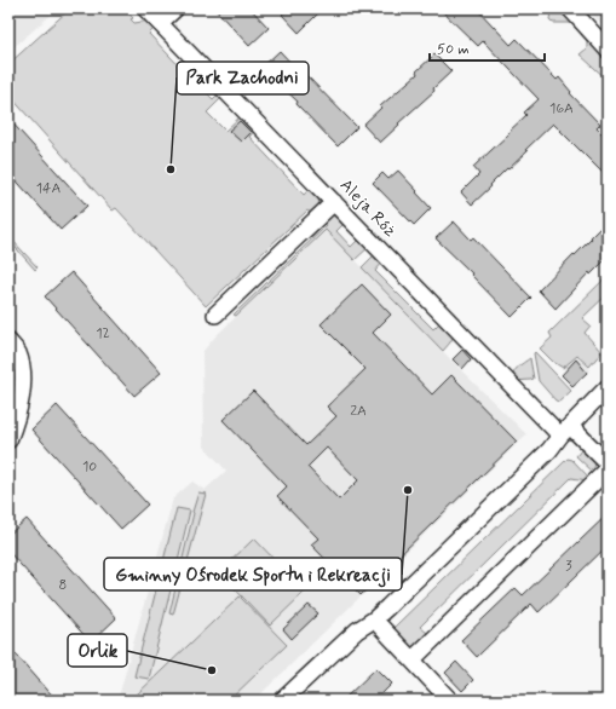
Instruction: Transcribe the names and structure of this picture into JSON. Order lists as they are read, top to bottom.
{
  "streets": {
    "street": ["Aleja Róż"]
  },
  "places": ["Park Zachodni", "Gminny Ośrodek Sportu i Rekreacji", "Orlik"],
  "house_numbers": [
    "16A",
    "14A",
    "12",
    "2A",
    "10",
    "3",
    "8"
  ],
  "scale_bar": "50 m"
}
